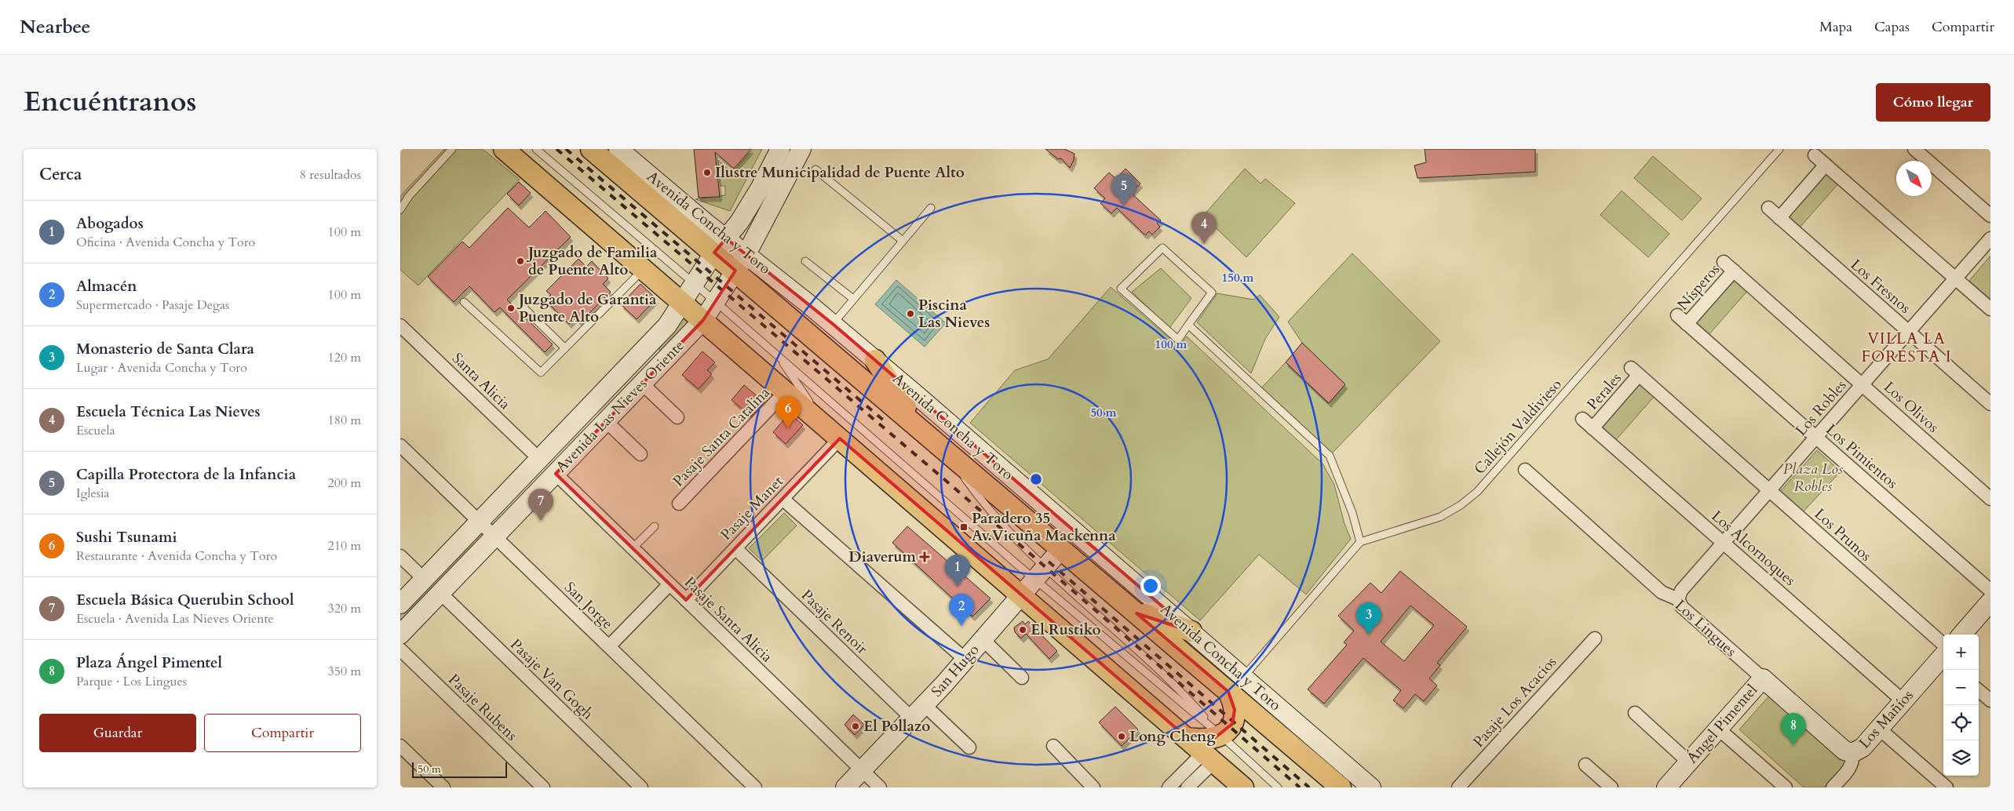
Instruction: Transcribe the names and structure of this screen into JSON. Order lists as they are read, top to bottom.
{
  "streets": {
    "main road": ["Avenida Concha y Toro"],
    "street": [
      "Los Fresnos",
      "Nísperos",
      "Santa Alicia",
      "Perales",
      "Avenida Las Nieves Oriente",
      "Los Olivos",
      "Los Robles",
      "Pasaje Santa Catalina",
      "Los Pimientos",
      "Pasaje Manet",
      "Los Prunos",
      "Los Alcornoques",
      "San Jorge",
      "Pasaje Santa Alicia",
      "Pasaje Renoir",
      "Los Lingues",
      "San Hugo",
      "Pasaje Van Gogh",
      "Pasaje Los Acacios",
      "Pasaje Rubens",
      "Los Mañíos",
      "Ángel Pimentel"
    ],
    "lane": ["Callejón Valdivieso"]
  },
  "crossings": [
    ["Avenida Concha y Toro", "Avenida Las Nieves Oriente"],
    ["Avenida Concha y Toro", "San Hugo"],
    ["Los Fresnos", "Los Robles"],
    ["Nísperos", "Los Olivos"],
    ["Nísperos", "Los Pimientos"],
    ["Santa Alicia", "Avenida Las Nieves Oriente"],
    ["Perales", "Los Prunos"],
    ["Perales", "Los Alcornoques"],
    ["Avenida Las Nieves Oriente", "San Jorge"],
    ["Avenida Las Nieves Oriente", "Pasaje Santa Alicia"],
    ["Avenida Las Nieves Oriente", "Pasaje Van Gogh"],
    ["Los Olivos", "Los Robles"],
    ["Los Robles", "Los Pimientos"],
    ["Los Robles", "Los Prunos"],
    ["Los Robles", "Los Alcornoques"],
    ["Los Robles", "Los Lingues"],
    ["Pasaje Manet", "Pasaje Santa Alicia"],
    ["Pasaje Manet", "Pasaje Renoir"],
    ["Los Alcornoques", "Los Mañíos"],
    ["Pasaje Santa Alicia", "San Hugo"],
    ["Pasaje Renoir", "San Hugo"],
    ["Los Lingues", "Los Mañíos"],
    ["Los Lingues", "Ángel Pimentel"]
  ],
  "districts": ["VILLA LA FORESTA I"],
  "parks": ["Plaza Los Robles"],
  "places": {
    "other": [
      "Ilustre Municipalidad de Puente Alto",
      "Juzgado de Familia de Puente Alto",
      "Juzgado de Garantia Puente Alto",
      "Piscina Las Nieves",
      "El Rustiko",
      "El Pollazo",
      "Long Cheng"
    ],
    "transit": ["Paradero 35 Av.Vicuña Mackenna"],
    "health": ["Diaverum"]
  },
  "scale_bar": "50 m",
  "north": "bottom right",
  "page": {
    "header": "Nearbee",
    "nav": ["Mapa", "Capas", "Compartir"],
    "title": "Encuéntranos",
    "buttons": [
      "Cómo llegar",
      ["Guardar", "Compartir"]
    ],
    "heading": ["Cerca", "8 resultados"],
    "pins": [
      "5",
      "4",
      "6",
      "7",
      "1",
      "2",
      "3",
      "8"
    ],
    "list": [
      {
        "mark": "1",
        "name": "Abogados",
        "note": "Oficina · Avenida Concha y Toro",
        "value": "100 m"
      },
      {
        "mark": "2",
        "name": "Almacén",
        "note": "Supermercado · Pasaje Degas",
        "value": "100 m"
      },
      {
        "mark": "3",
        "name": "Monasterio de Santa Clara",
        "note": "Lugar · Avenida Concha y Toro",
        "value": "120 m"
      },
      {
        "mark": "4",
        "name": "Escuela Técnica Las Nieves",
        "note": "Escuela",
        "value": "180 m"
      },
      {
        "mark": "5",
        "name": "Capilla Protectora de la Infancia",
        "note": "Iglesia",
        "value": "200 m"
      },
      {
        "mark": "6",
        "name": "Sushi Tsunami",
        "note": "Restaurante · Avenida Concha y Toro",
        "value": "210 m"
      },
      {
        "mark": "7",
        "name": "Escuela Básica Querubin School",
        "note": "Escuela · Avenida Las Nieves Oriente",
        "value": "320 m"
      },
      {
        "mark": "8",
        "name": "Plaza Ángel Pimentel",
        "note": "Parque · Los Lingues",
        "value": "350 m"
      }
    ],
    "map_buttons": ["+", "−"],
    "scale": "50 m"
  },
  "rings": ["150 m", "100 m", "50 m"]
}
